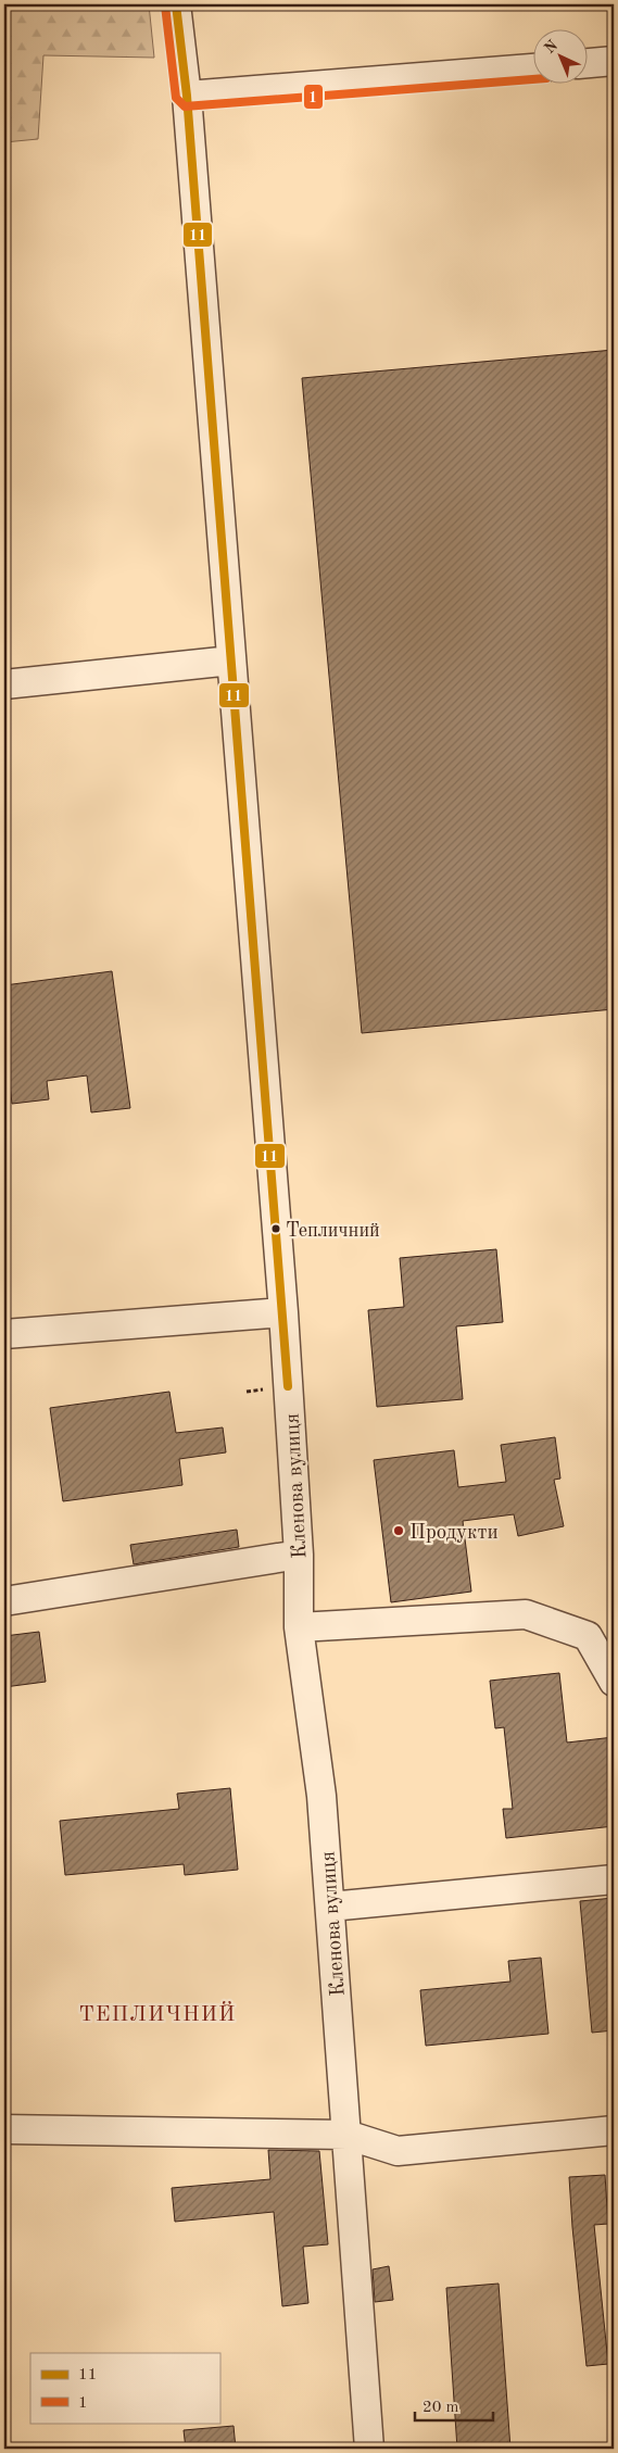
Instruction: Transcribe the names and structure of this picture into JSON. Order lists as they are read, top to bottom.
{
  "streets": {
    "street": ["Кленова вулиця"]
  },
  "districts": ["ТЕПЛИЧНИЙ"],
  "places": ["Тепличний", "Продукти"],
  "lines": ["transit line 11", "transit line 1"],
  "legend": ["11", "1"],
  "scale_bar": "20 m",
  "north": "top left"
}
